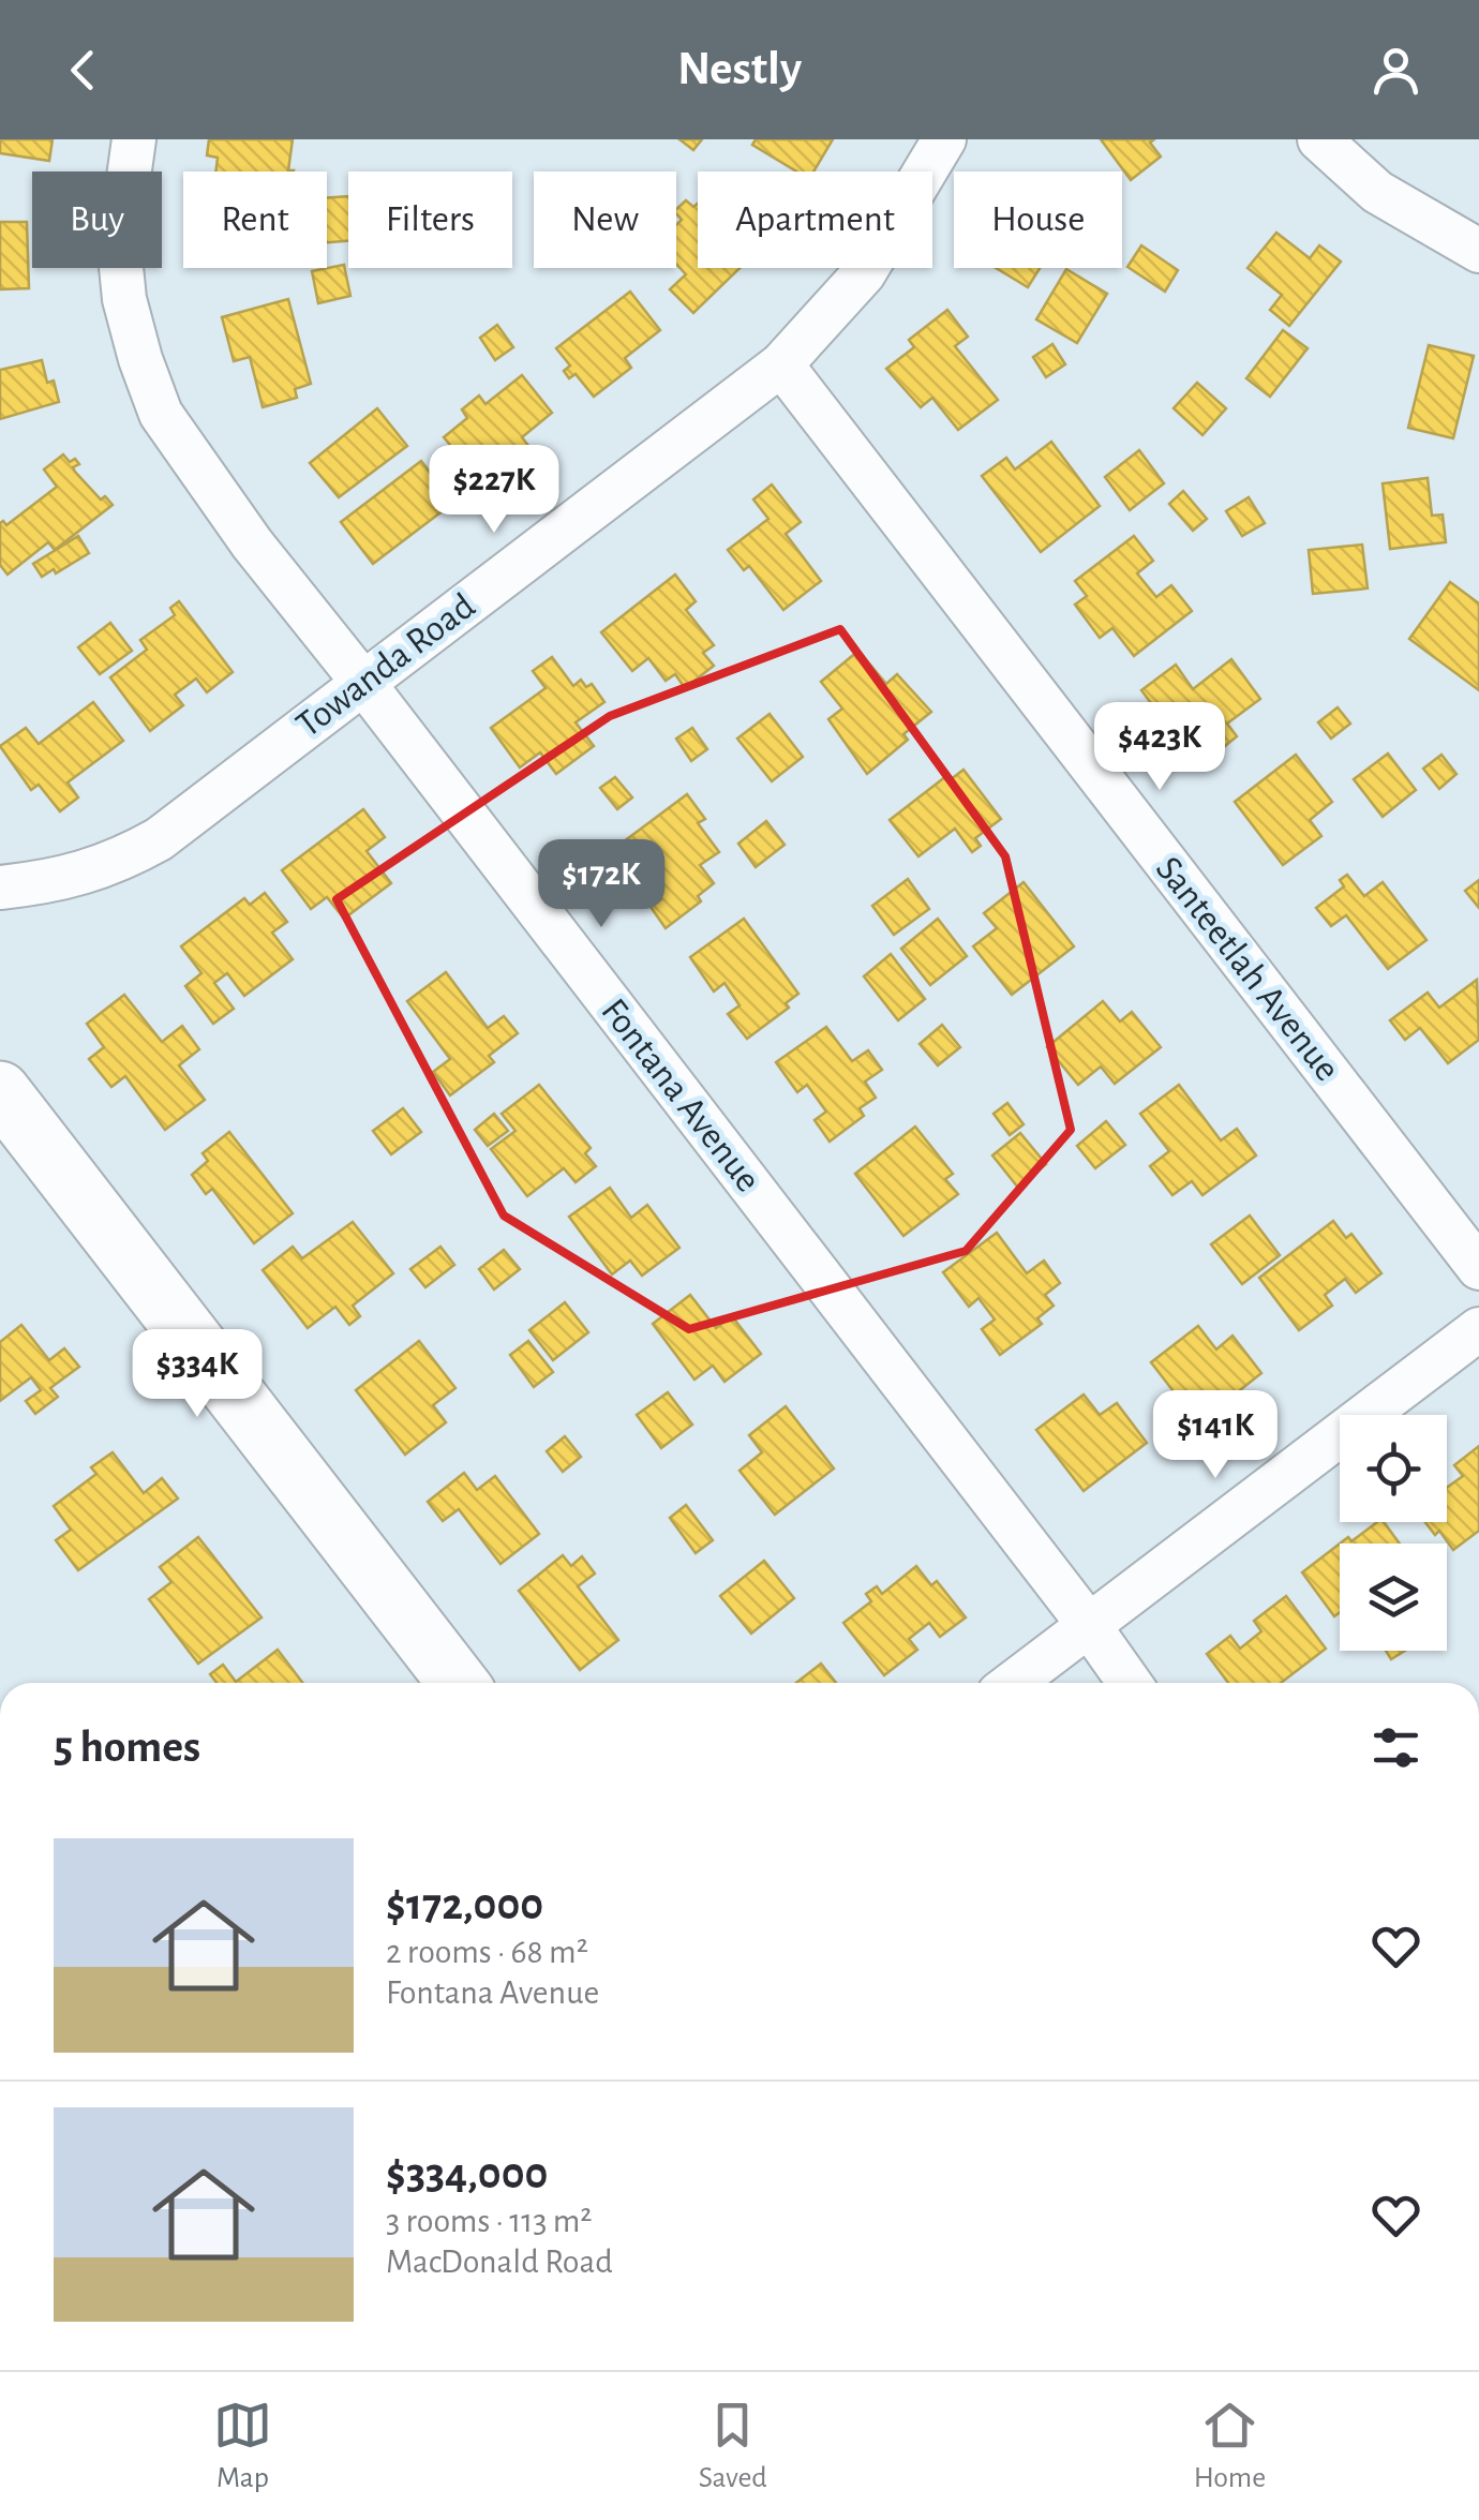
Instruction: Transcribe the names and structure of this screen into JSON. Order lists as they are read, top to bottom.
{
  "streets": {
    "street": ["Towanda Road", "Santeetlah Avenue", "Fontana Avenue"]
  },
  "crossings": [
    ["Towanda Road", "Santeetlah Avenue"],
    ["Towanda Road", "Fontana Avenue"]
  ],
  "page": {
    "header": "Nestly",
    "chip": [
      "Buy",
      "Rent",
      "Filters",
      "New",
      "Apartment",
      "House"
    ],
    "price": [
      "$227K",
      "$423K",
      "$172K",
      "$334K",
      "$141K"
    ],
    "heading": "5 homes",
    "list": [
      {
        "name": "$172,000",
        "note": "2 rooms · 68 m² · Fontana Avenue"
      },
      {
        "name": "$334,000",
        "note": "3 rooms · 113 m² · MacDonald Road"
      }
    ],
    "tabs": ["Map", "Saved", "Home"]
  }
}
